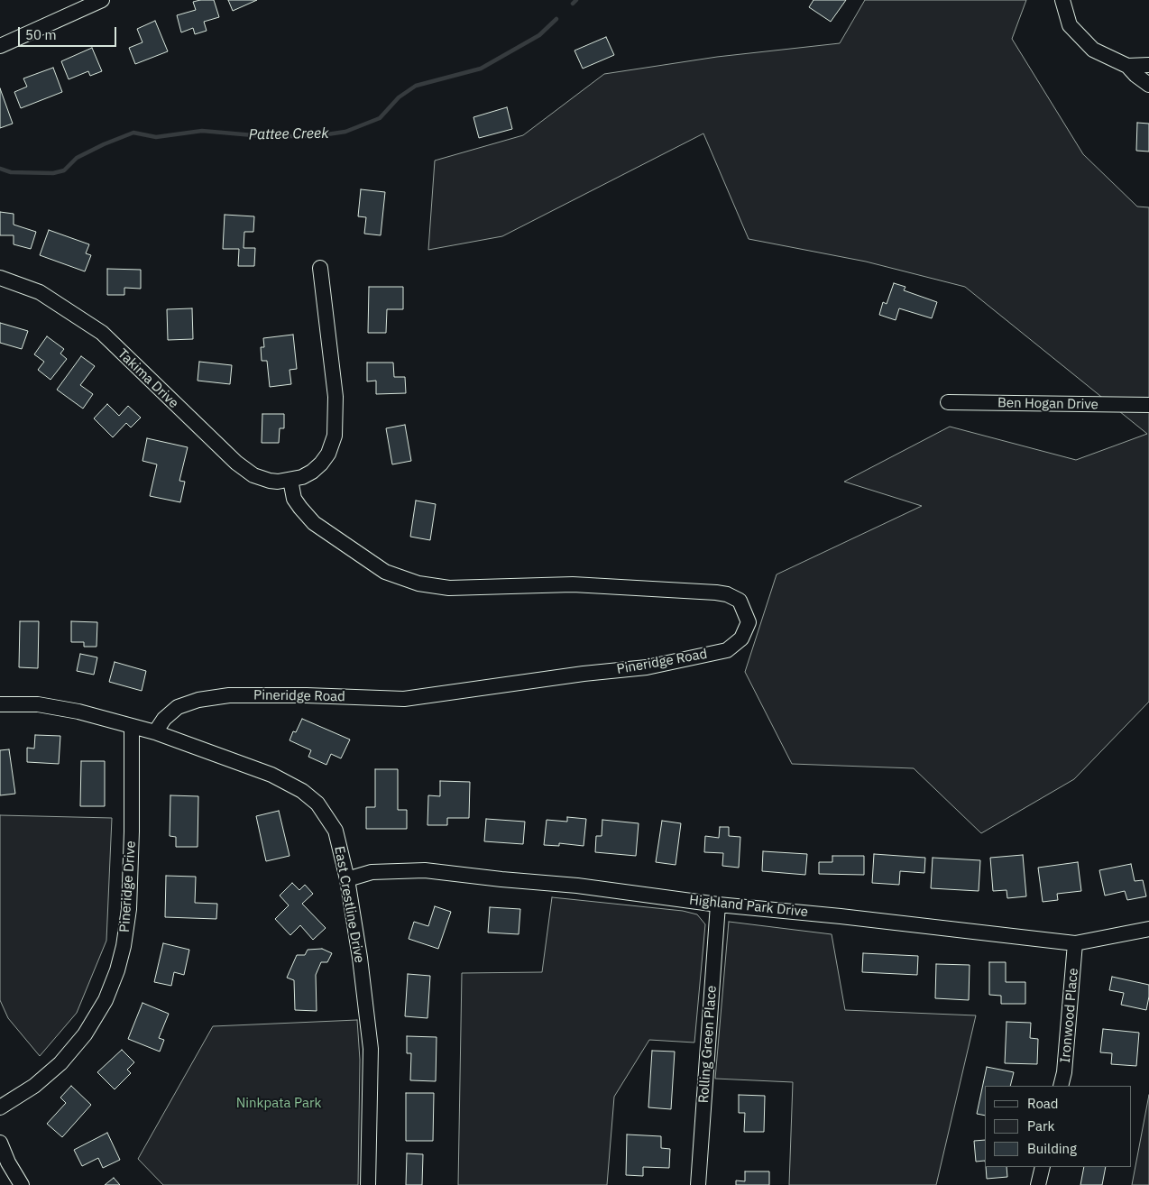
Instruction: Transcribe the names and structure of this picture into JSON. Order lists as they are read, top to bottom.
{
  "streets": {
    "street": [
      "Takima Drive",
      "Ben Hogan Drive",
      "Pineridge Road",
      "Pineridge Drive",
      "East Crestline Drive",
      "Highland Park Drive",
      "Ironwood Place",
      "Rolling Green Place"
    ]
  },
  "crossings": [
    ["Takima Drive", "Pineridge Road"],
    ["Pineridge Road", "East Crestline Drive"],
    ["Pineridge Drive", "East Crestline Drive"],
    ["East Crestline Drive", "Highland Park Drive"],
    ["Highland Park Drive", "Ironwood Place"],
    ["Highland Park Drive", "Rolling Green Place"]
  ],
  "water": ["Pattee Creek"],
  "parks": ["Ninkpata Park"],
  "legend": ["Road", "Park", "Building"],
  "scale_bar": "50 m"
}
